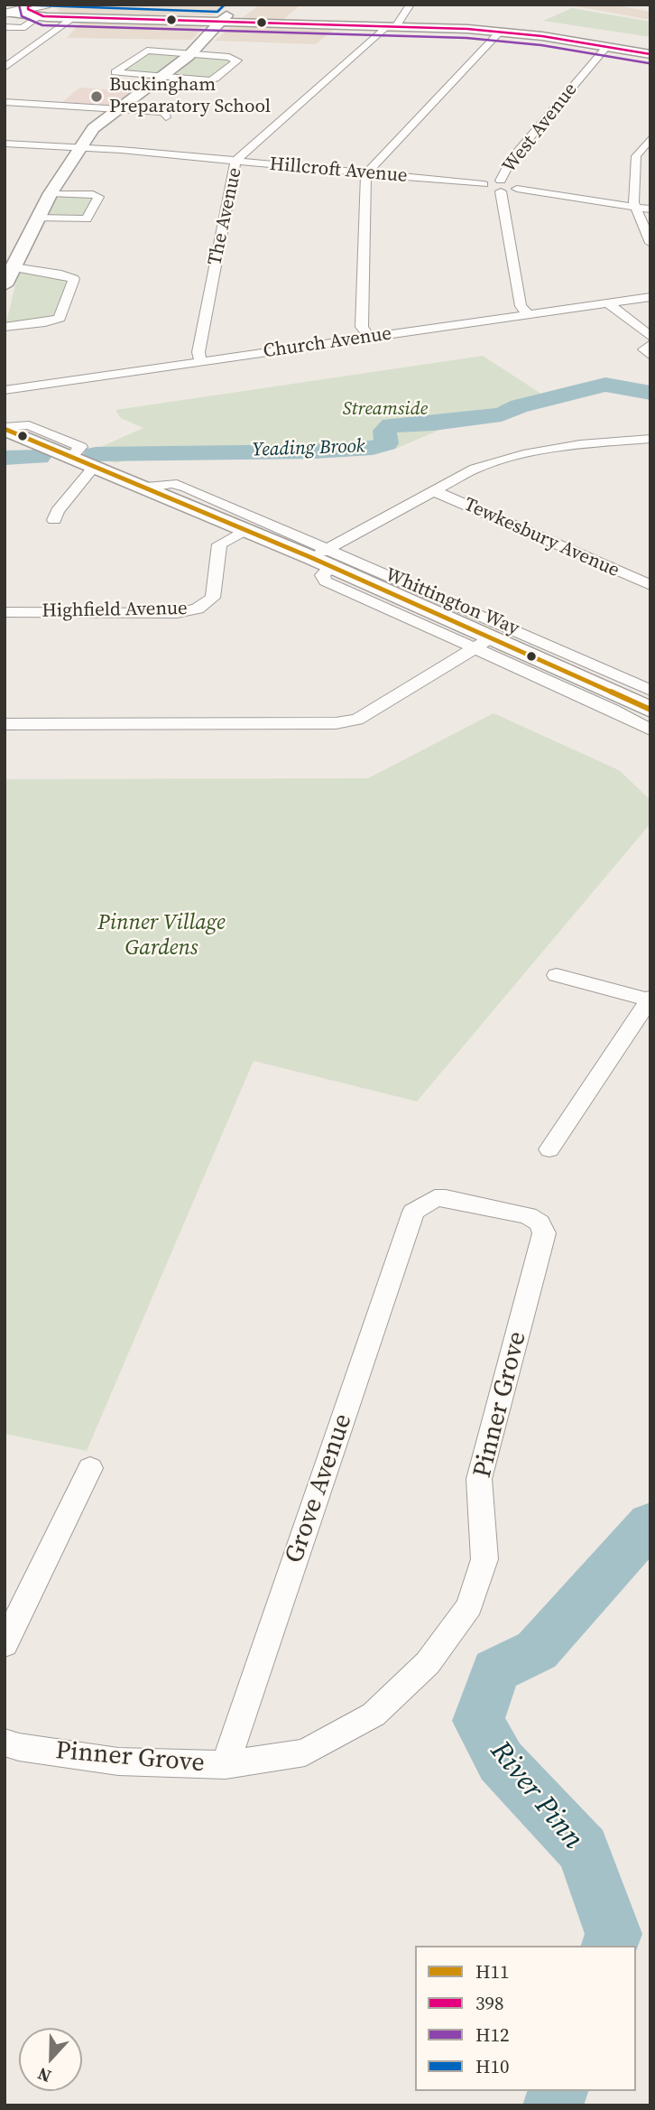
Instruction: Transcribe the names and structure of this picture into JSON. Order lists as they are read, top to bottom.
{
  "streets": {
    "street": [
      "West Avenue",
      "Hillcroft Avenue",
      "The Avenue",
      "Church Avenue",
      "Tewkesbury Avenue",
      "Whittington Way",
      "Highfield Avenue",
      "Pinner Grove",
      "Grove Avenue"
    ]
  },
  "crossings": [
    ["West Avenue", "Hillcroft Avenue"],
    ["West Avenue", "Church Avenue"],
    ["Hillcroft Avenue", "The Avenue"],
    ["The Avenue", "Church Avenue"],
    ["Whittington Way", "Highfield Avenue"],
    ["Pinner Grove", "Grove Avenue"]
  ],
  "water": ["Yeading Brook", "River Pinn"],
  "parks": ["Streamside", "Pinner Village Gardens"],
  "places": ["Buckingham Preparatory School"],
  "lines": [
    "transit line 398",
    "transit line H12",
    "transit line H10",
    "transit line H11"
  ],
  "legend": [
    "H11",
    "398",
    "H12",
    "H10"
  ],
  "north": "bottom"
}
